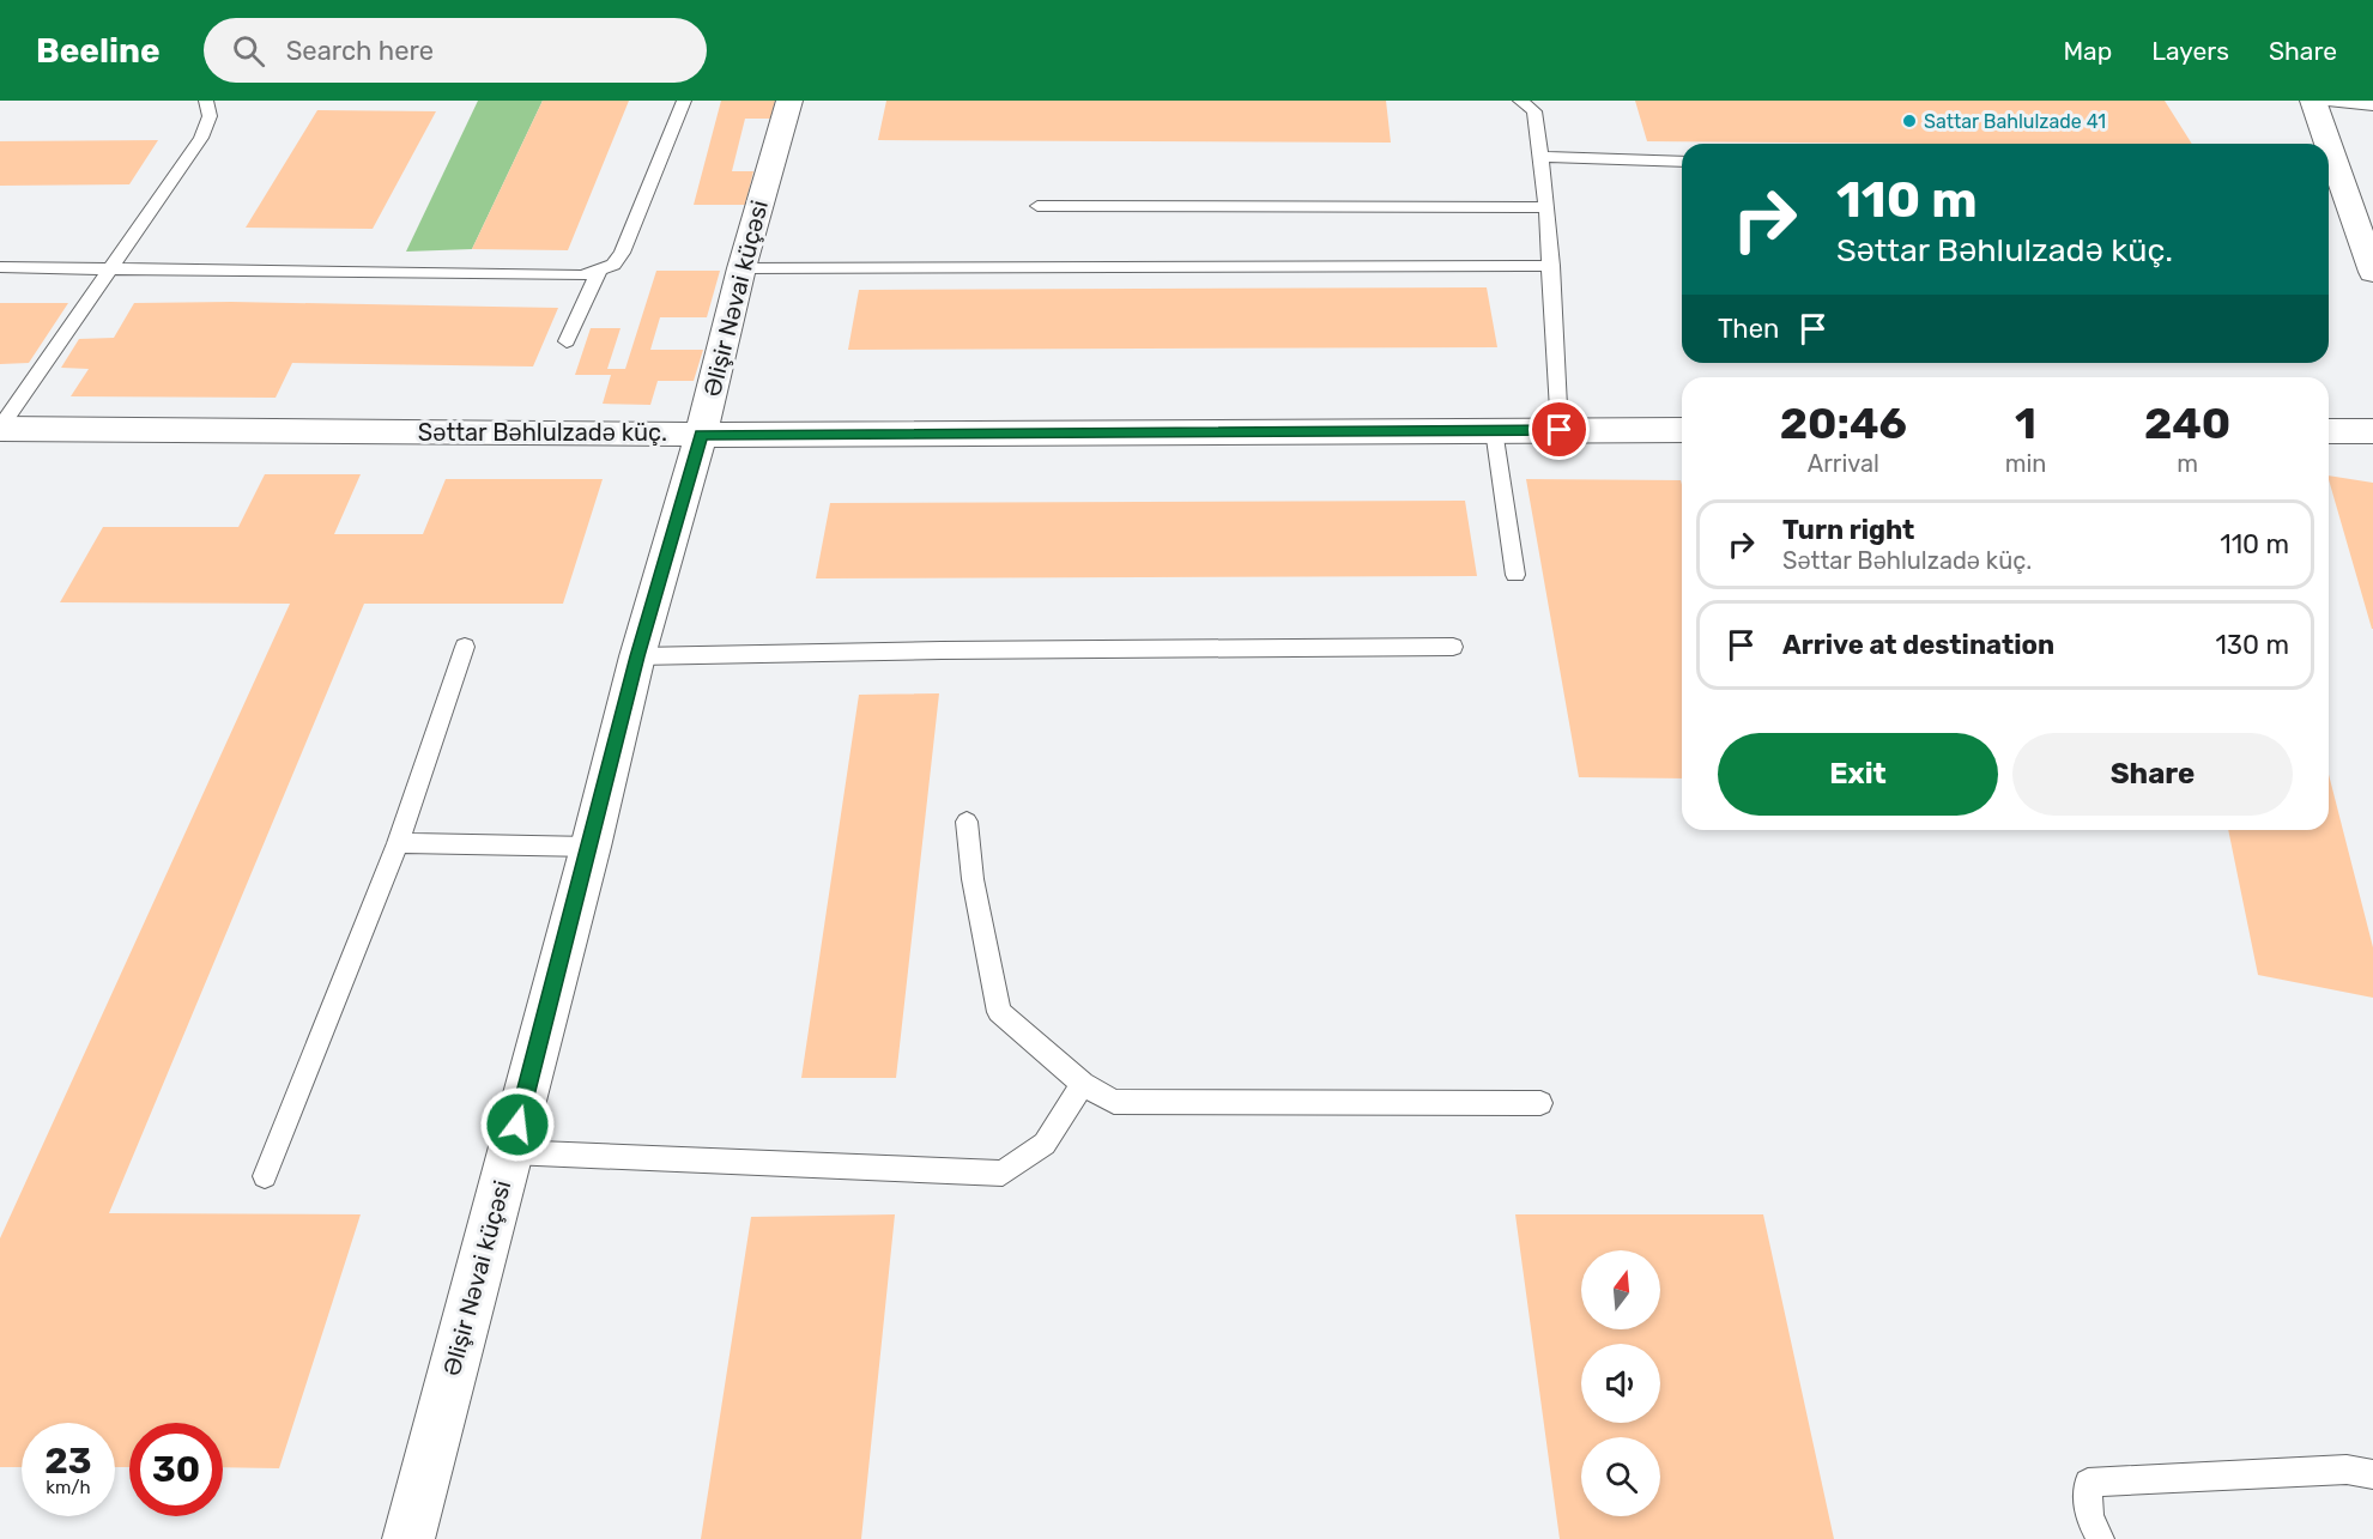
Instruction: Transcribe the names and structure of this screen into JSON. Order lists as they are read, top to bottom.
{
  "streets": {
    "street": ["Əlişir Nəvai küçəsi", "Səttar Bəhlulzadə küç."]
  },
  "crossings": [
    ["Əlişir Nəvai küçəsi", "Səttar Bəhlulzadə küç."]
  ],
  "places": ["Sattar Bahlulzade 41"],
  "north": "top",
  "page": {
    "header": "Beeline",
    "search": "Search here",
    "nav": ["Map", "Layers", "Share"],
    "turn": ["110 m", "Səttar Bəhlulzadə küç."],
    "then": "Then",
    "eta": [
      "20:46",
      "Arrival",
      "1",
      "min",
      "240",
      "m"
    ],
    "list": [
      {
        "name": "Turn right",
        "note": "Səttar Bəhlulzadə küç.",
        "value": "110 m"
      },
      {
        "name": "Arrive at destination",
        "value": "130 m"
      }
    ],
    "buttons": ["Exit", "Share"],
    "speed": "23 km/h",
    "limit": "30"
  }
}
